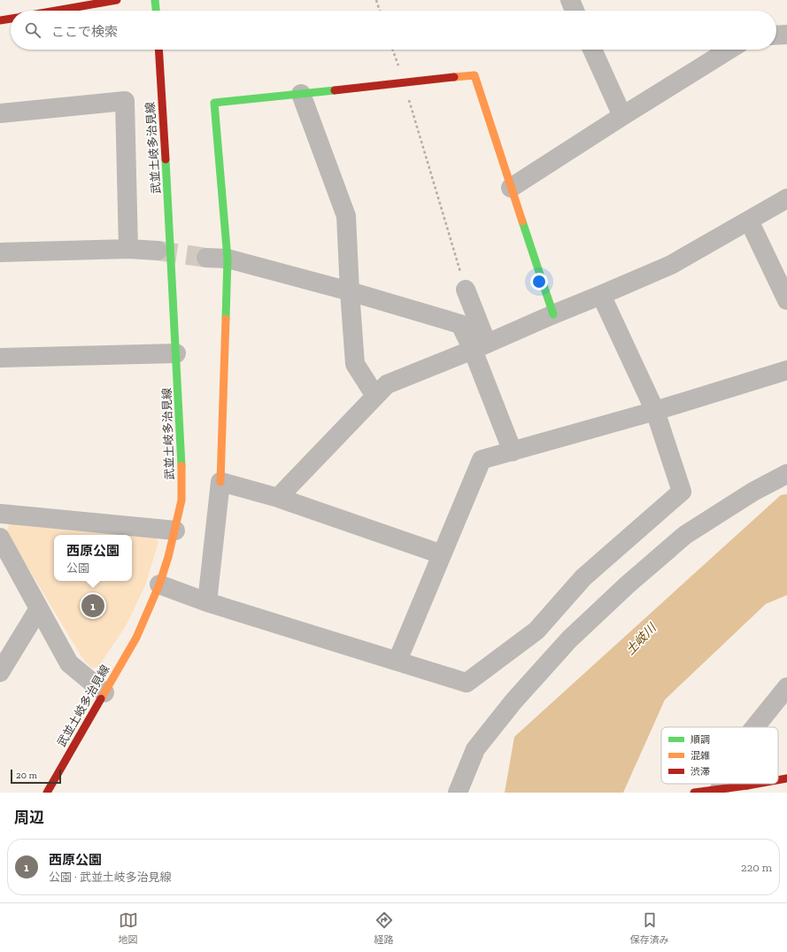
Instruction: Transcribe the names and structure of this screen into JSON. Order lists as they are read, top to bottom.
{
  "streets": {
    "main road": ["武並土岐多治見線"]
  },
  "water": ["土岐川"],
  "legend": ["順調", "混雑", "渋滞"],
  "scale_bar": "20 m",
  "page": {
    "search": "ここで検索",
    "popup": ["西原公園", "公園"],
    "pins": "1",
    "scale": "20 m",
    "heading": "周辺",
    "list": [
      {
        "mark": "1",
        "name": "西原公園",
        "note": "公園 · 武並土岐多治見線",
        "value": "220 m"
      }
    ],
    "nav": ["地図", "経路", "保存済み"]
  }
}
